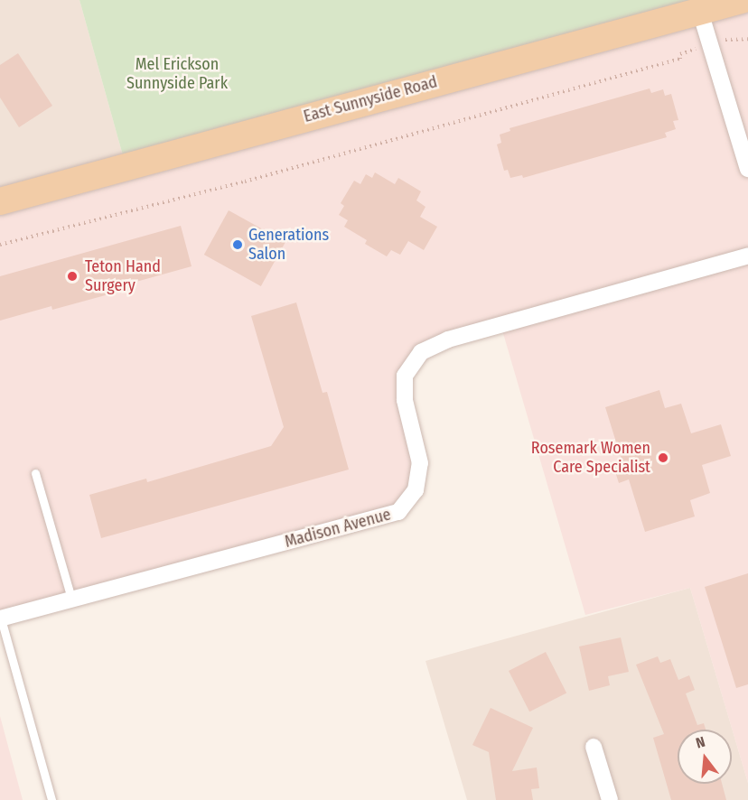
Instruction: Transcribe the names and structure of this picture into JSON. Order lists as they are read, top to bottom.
{
  "streets": {
    "main road": ["East Sunnyside Road"],
    "street": ["Madison Avenue"]
  },
  "parks": ["Mel Erickson Sunnyside Park"],
  "places": ["Generations Salon", "Teton Hand Surgery", "Rosemark Women Care Specialist"],
  "north": "top"
}
